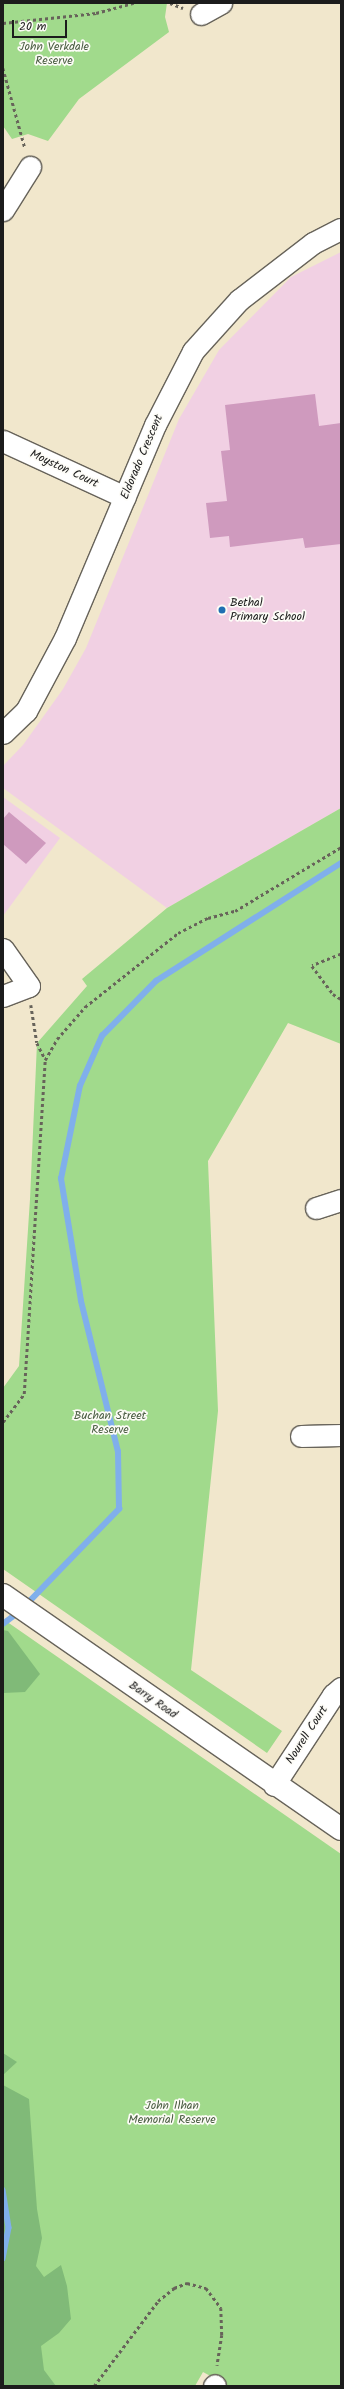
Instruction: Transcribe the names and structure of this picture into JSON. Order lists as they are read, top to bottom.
{
  "streets": {
    "street": [
      "Eldorado Crescent",
      "Moyston Court",
      "Barry Road",
      "Nourell Court"
    ]
  },
  "crossings": [
    ["Eldorado Crescent", "Moyston Court"],
    ["Barry Road", "Nourell Court"]
  ],
  "parks": ["John Verkdale Reserve", "Buchan Street Reserve", "John Ilhan Memorial Reserve"],
  "places": ["Bethal Primary School"],
  "scale_bar": "20 m"
}
